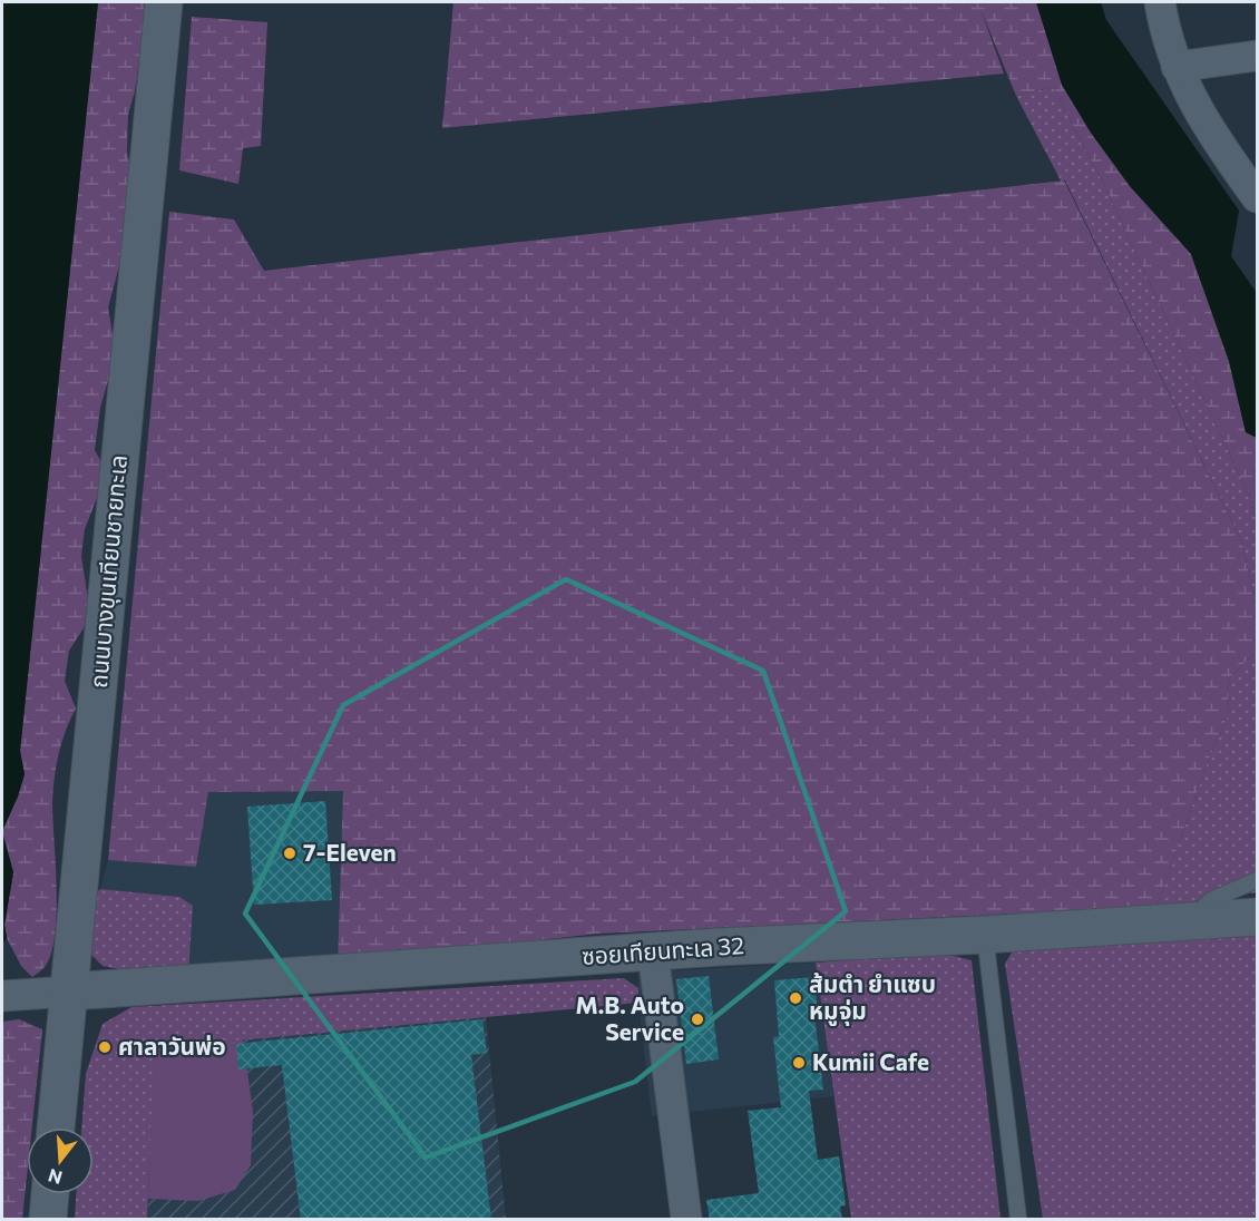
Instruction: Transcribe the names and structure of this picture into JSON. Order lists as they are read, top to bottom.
{
  "streets": {
    "street": ["ถนนบางขุนเทียนชายทะเล", "ซอยเทียนทะเล 32"]
  },
  "crossings": [
    ["ถนนบางขุนเทียนชายทะเล", "ซอยเทียนทะเล 32"]
  ],
  "places": [
    "7-Eleven",
    "ส้มตำ ยำแซบ หมูจุ่ม",
    "M.B. Auto Service",
    "ศาลาวันพ่อ",
    "Kumii Cafe"
  ],
  "north": "bottom"
}
